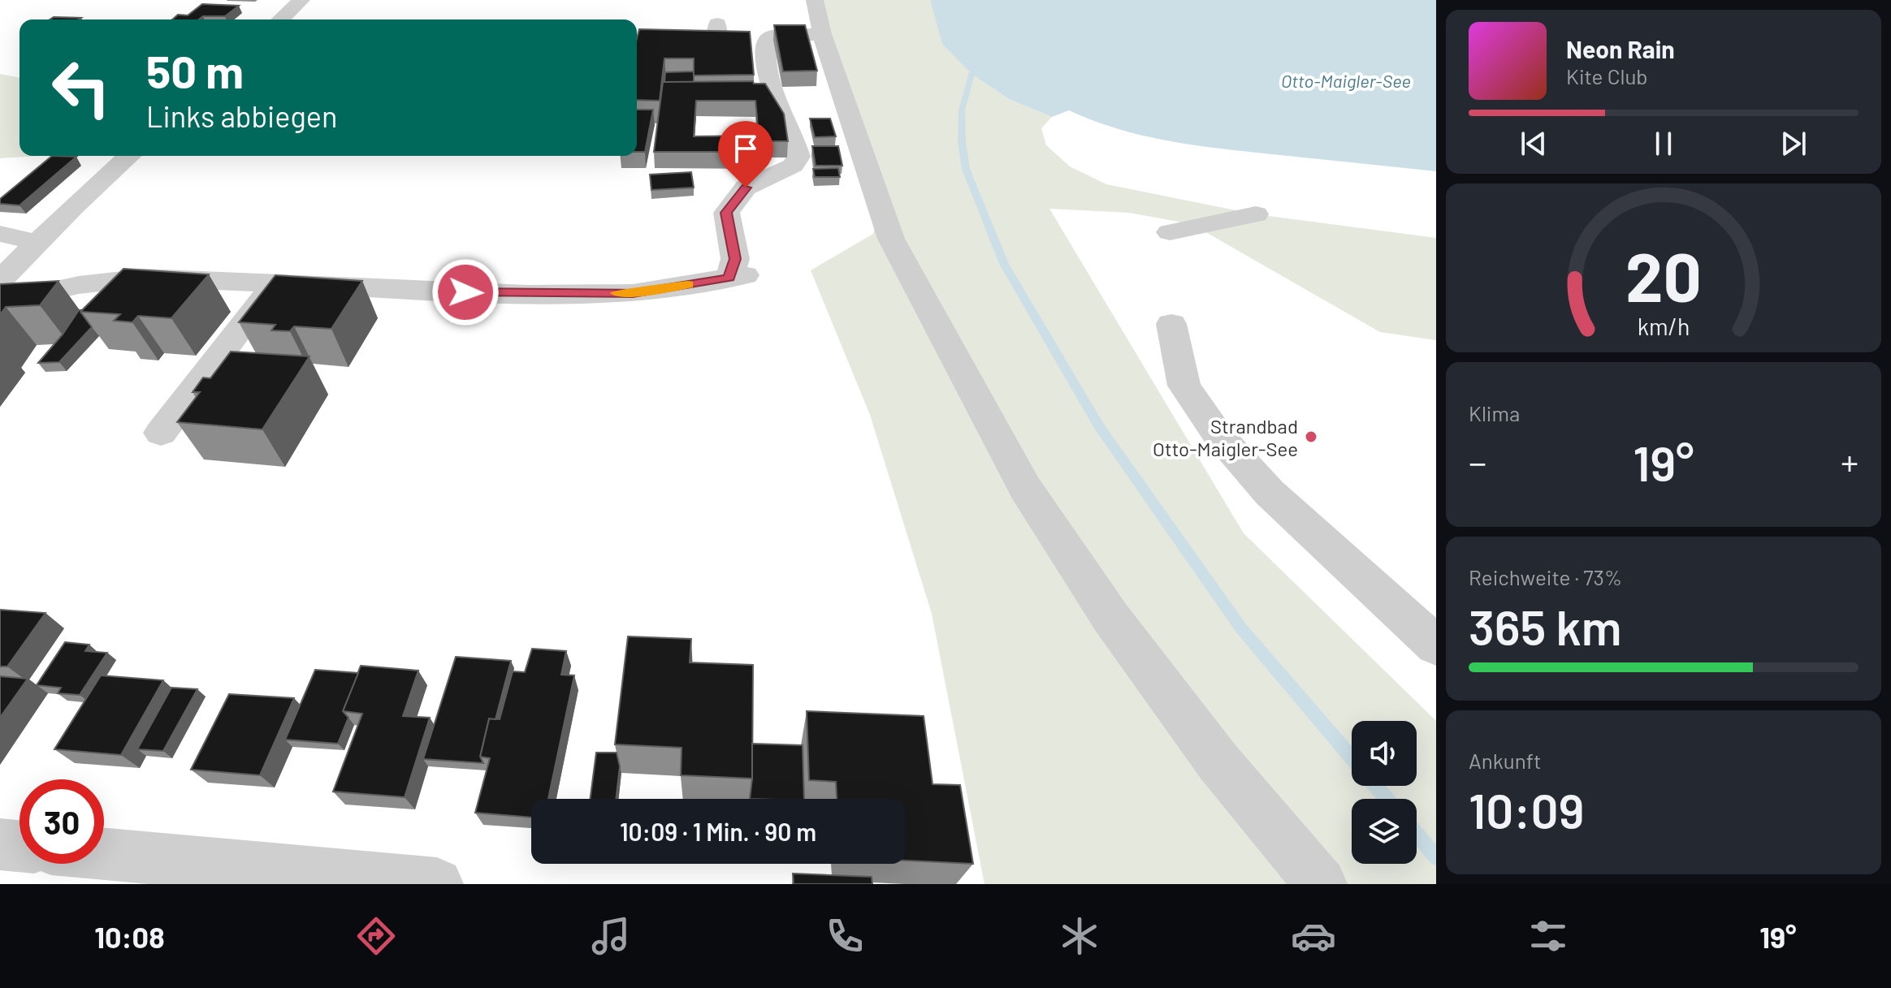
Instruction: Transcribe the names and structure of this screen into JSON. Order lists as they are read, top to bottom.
{
  "water": ["Otto-Maigler-See"],
  "places": ["Strandbad Otto-Maigler-See"],
  "page": {
    "turn": ["50 m", "Links abbiegen"],
    "song": ["Neon Rain", "Kite Club"],
    "tile": [
      "Klima",
      ["Reichweite · 73%", "365 km"],
      ["Ankunft", "10:09"]
    ],
    "heat": ["−", "19°", "+"],
    "limit": "30",
    "trip": "10:09 · 1 Min. · 90 m",
    "tabs": ["10:08", "19°"],
    "gauge": ["20", "km/h"]
  }
}
